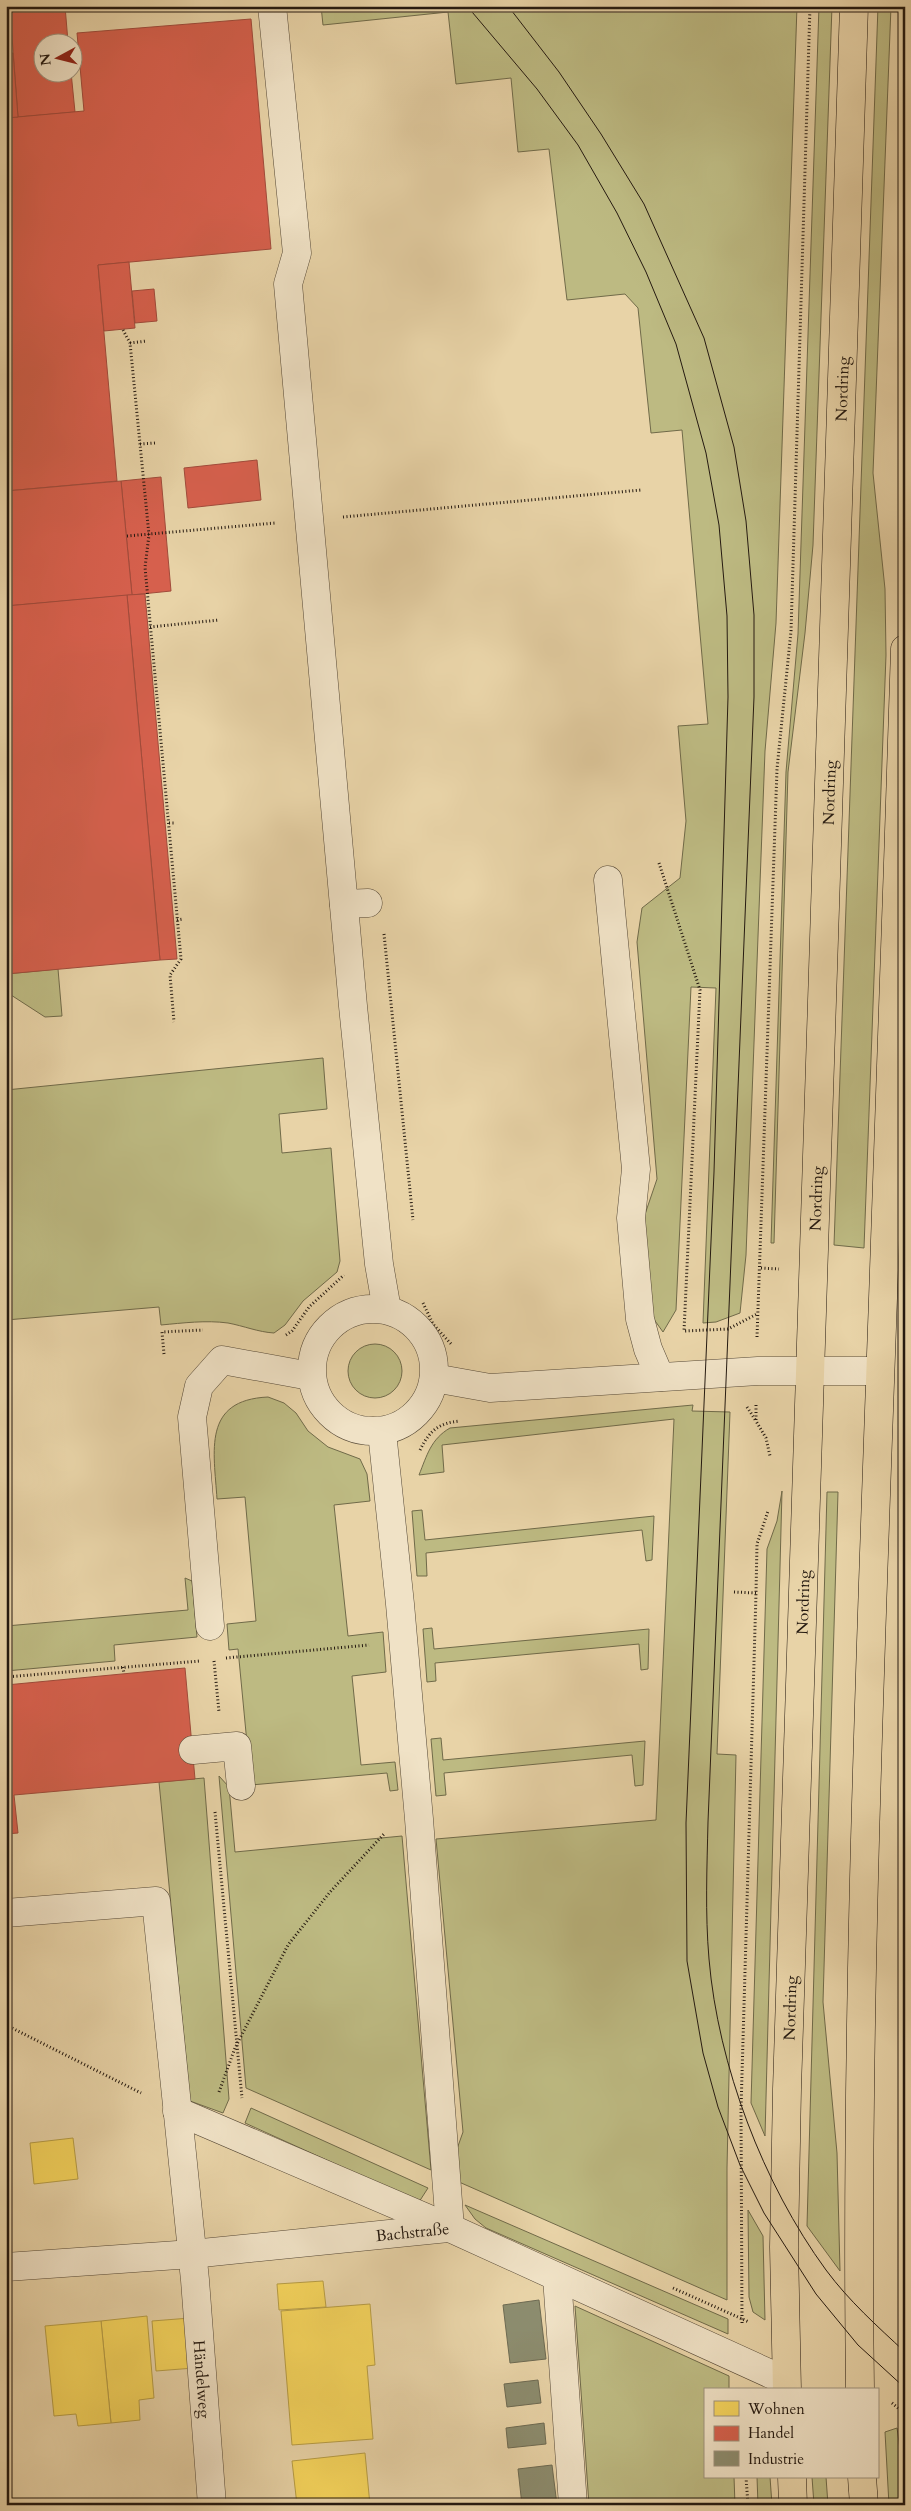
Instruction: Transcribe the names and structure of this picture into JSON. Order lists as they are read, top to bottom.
{
  "streets": {
    "main road": ["Nordring"],
    "street": ["Bachstraße", "Händelweg"]
  },
  "crossings": [
    ["Nordring", "Bachstraße"],
    ["Bachstraße", "Händelweg"]
  ],
  "legend": ["Wohnen", "Handel", "Industrie"],
  "north": "left"
}
